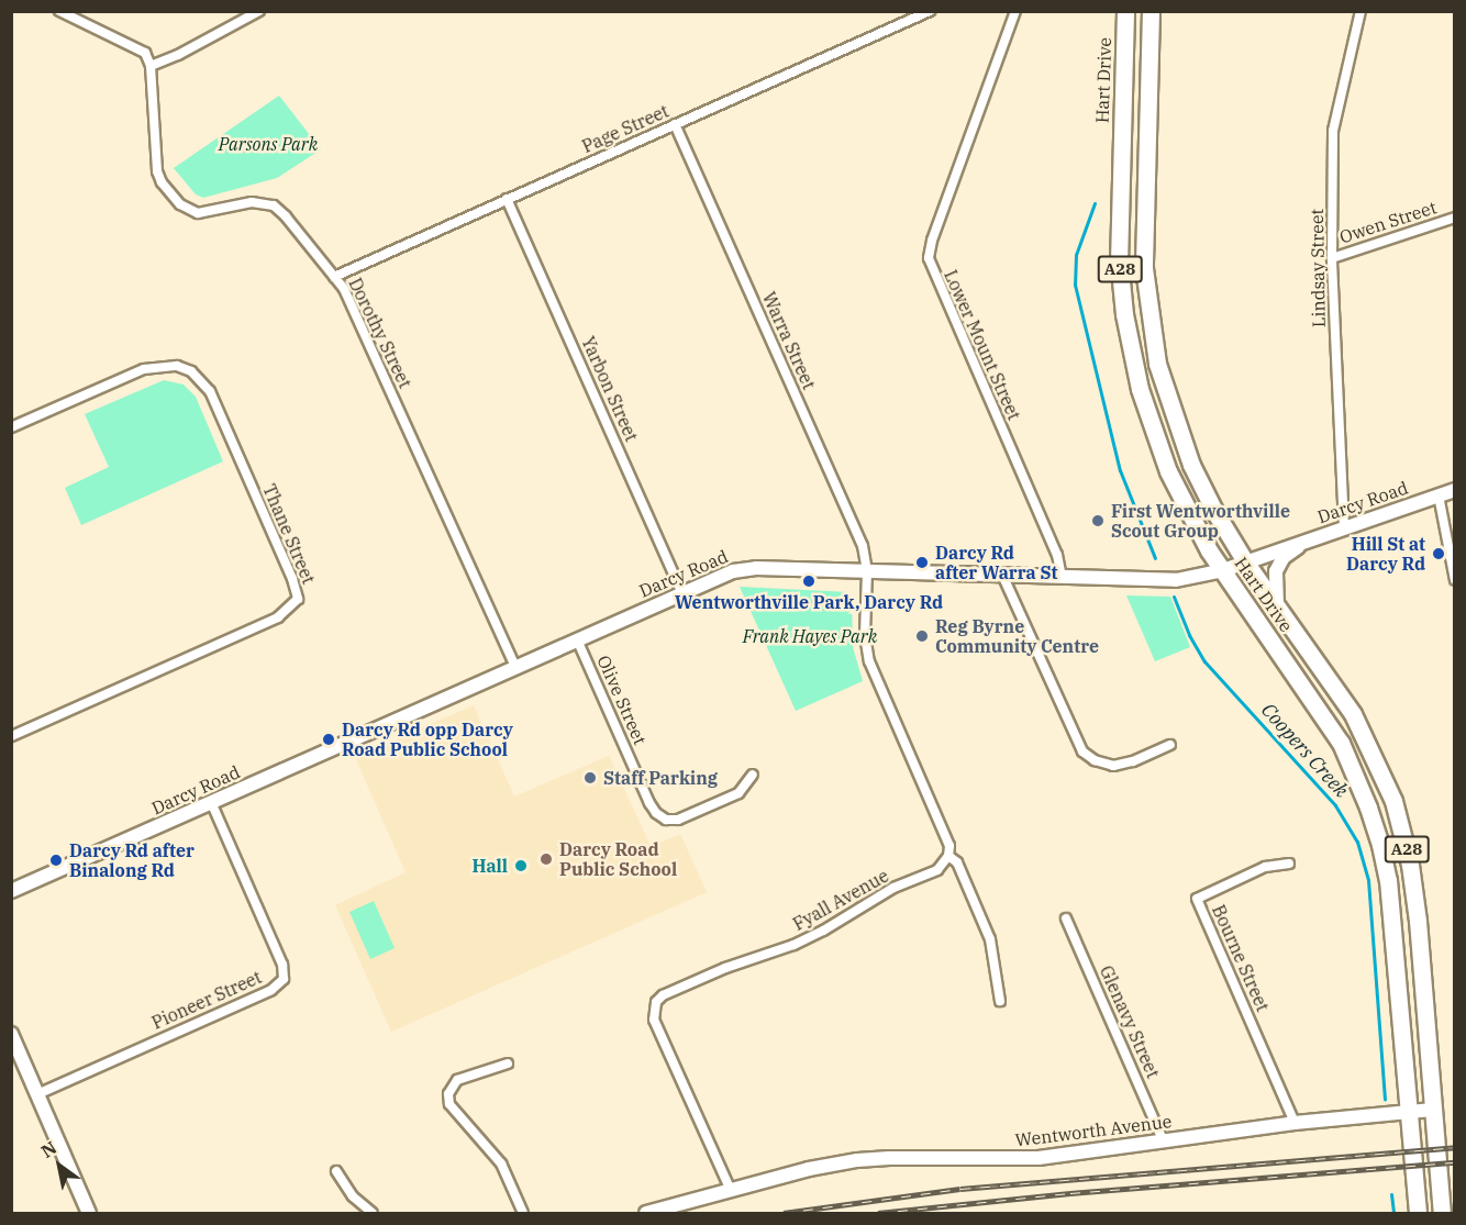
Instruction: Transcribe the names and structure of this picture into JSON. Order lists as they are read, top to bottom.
{
  "streets": {
    "highway": ["Hart Drive", "A28"],
    "street": [
      "Page Street",
      "Owen Street",
      "Lindsay Street",
      "Dorothy Street",
      "Warra Street",
      "Lower Mount Street",
      "Yarbon Street",
      "Darcy Road",
      "Thane Street",
      "Olive Street",
      "Fyall Avenue",
      "Bourne Street",
      "Pioneer Street",
      "Glenavy Street",
      "Wentworth Avenue"
    ]
  },
  "crossings": [
    ["Hart Drive", "A28"],
    ["Hart Drive", "Darcy Road"],
    ["Hart Drive", "Wentworth Avenue"],
    ["Page Street", "Dorothy Street"],
    ["Page Street", "Warra Street"],
    ["Page Street", "Yarbon Street"],
    ["Owen Street", "Lindsay Street"],
    ["Lindsay Street", "Darcy Road"],
    ["A28", "Wentworth Avenue"],
    ["Dorothy Street", "Darcy Road"],
    ["Warra Street", "Darcy Road"],
    ["Lower Mount Street", "Darcy Road"],
    ["Yarbon Street", "Darcy Road"],
    ["Darcy Road", "Olive Street"],
    ["Darcy Road", "Pioneer Street"],
    ["Fyall Avenue", "Wentworth Avenue"],
    ["Bourne Street", "Wentworth Avenue"],
    ["Glenavy Street", "Wentworth Avenue"]
  ],
  "water": ["Coopers Creek"],
  "parks": ["Parsons Park", "Frank Hayes Park"],
  "places": [
    "First Wentworthville Scout Group",
    "Hill St at Darcy Rd",
    "Darcy Rd after Warra St",
    "Wentworthville Park, Darcy Rd",
    "Reg Byrne Community Centre",
    "Darcy Rd opp Darcy Road Public School",
    "Staff Parking",
    "Darcy Road Public School",
    "Darcy Rd after Binalong Rd",
    "Hall"
  ],
  "north": "top left"
}
